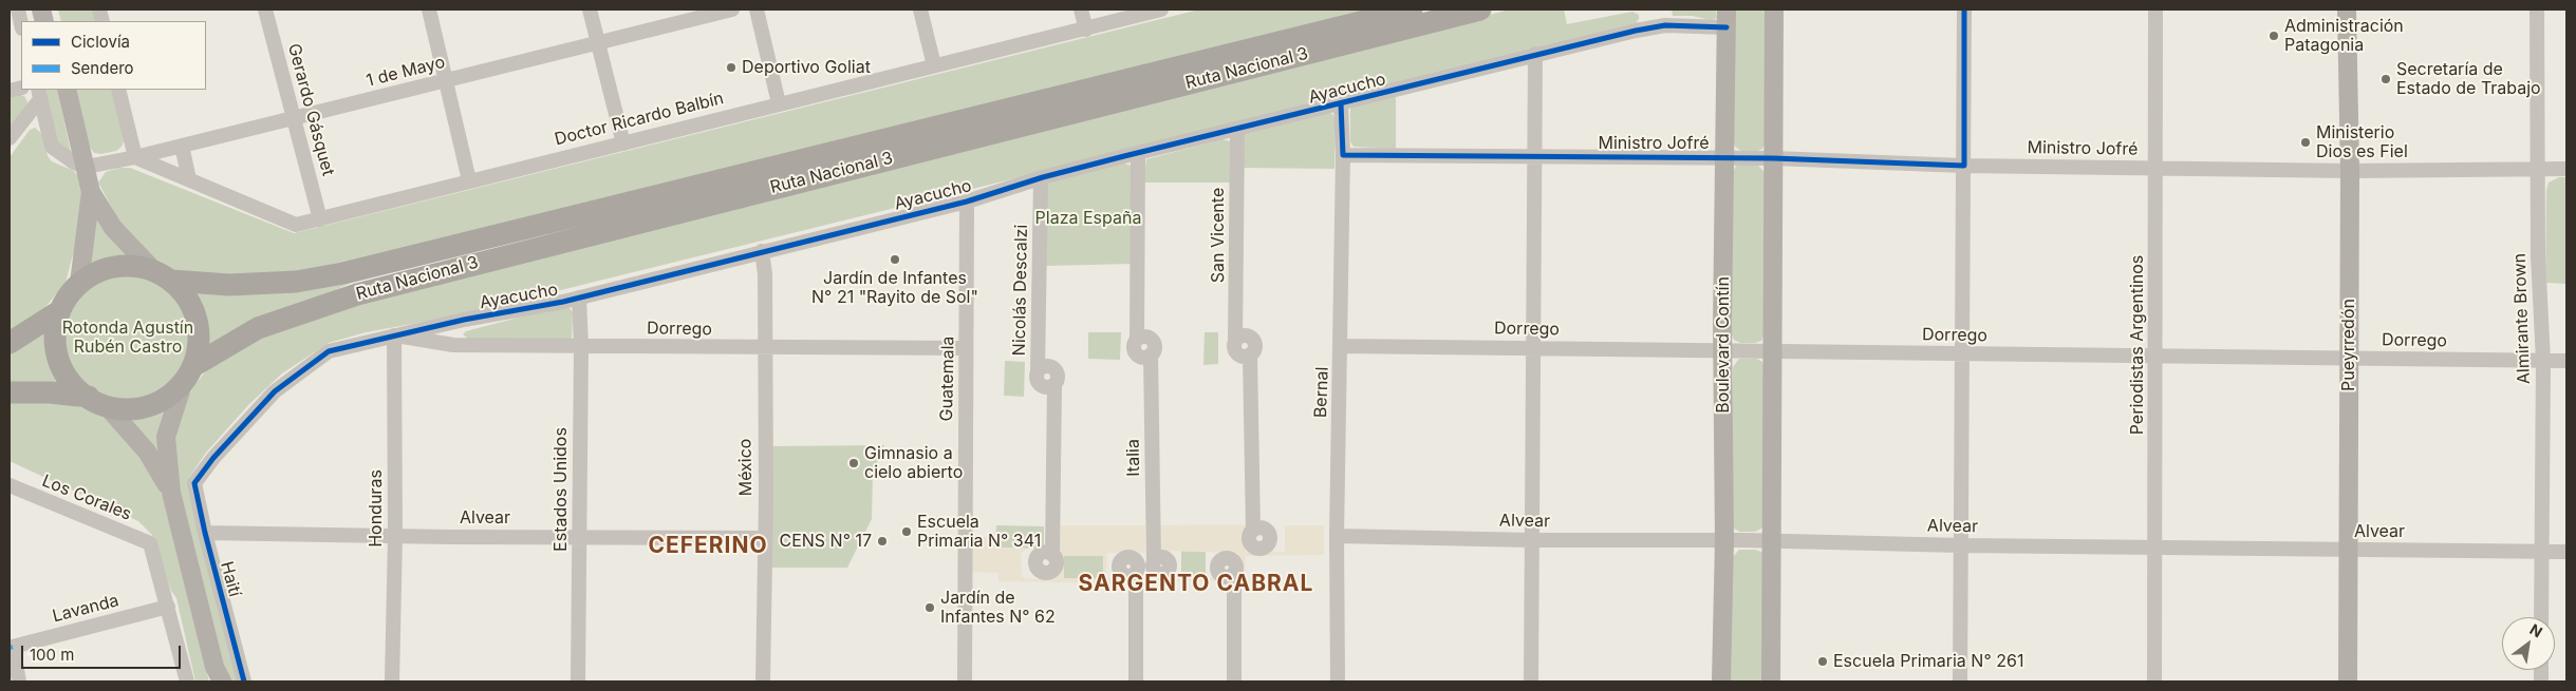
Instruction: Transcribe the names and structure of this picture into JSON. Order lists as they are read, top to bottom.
{
  "streets": {
    "highway": ["Ruta Nacional 3"],
    "main road": ["Boulevard Contín", "Pueyrredón"],
    "street": [
      "1 de Mayo",
      "Ayacucho",
      "Gerardo Gásquet",
      "Doctor Ricardo Balbín",
      "Ministro Jofré",
      "San Vicente",
      "Nicolás Descalzi",
      "Almirante Brown",
      "Dorrego",
      "Periodistas Argentinos",
      "Guatemala",
      "Bernal",
      "Italia",
      "México",
      "Estados Unidos",
      "Los Corales",
      "Honduras",
      "Alvear",
      "Haití",
      "Lavanda"
    ]
  },
  "crossings": [
    ["1 de Mayo", "Gerardo Gásquet"],
    ["1 de Mayo", "Doctor Ricardo Balbín"],
    ["Ayacucho", "San Vicente"],
    ["Ayacucho", "Nicolás Descalzi"],
    ["Ayacucho", "Dorrego"],
    ["Ayacucho", "Boulevard Contín"],
    ["Ayacucho", "Guatemala"],
    ["Ayacucho", "Bernal"],
    ["Ayacucho", "Italia"],
    ["Ayacucho", "México"],
    ["Ayacucho", "Estados Unidos"],
    ["Ayacucho", "Honduras"],
    ["Ayacucho", "Haití"],
    ["Gerardo Gásquet", "Doctor Ricardo Balbín"],
    ["Ministro Jofré", "Almirante Brown"],
    ["Ministro Jofré", "Boulevard Contín"],
    ["Ministro Jofré", "Periodistas Argentinos"],
    ["Ministro Jofré", "Pueyrredón"],
    ["Ministro Jofré", "Bernal"],
    ["Almirante Brown", "Dorrego"],
    ["Almirante Brown", "Alvear"],
    ["Dorrego", "Boulevard Contín"],
    ["Dorrego", "Periodistas Argentinos"],
    ["Dorrego", "Pueyrredón"],
    ["Dorrego", "Guatemala"],
    ["Dorrego", "Bernal"],
    ["Dorrego", "México"],
    ["Dorrego", "Estados Unidos"],
    ["Dorrego", "Honduras"],
    ["Boulevard Contín", "Alvear"],
    ["Periodistas Argentinos", "Alvear"],
    ["Pueyrredón", "Alvear"],
    ["Bernal", "Alvear"],
    ["México", "Alvear"],
    ["Estados Unidos", "Alvear"],
    ["Los Corales", "Lavanda"],
    ["Honduras", "Alvear"],
    ["Alvear", "Haití"]
  ],
  "districts": ["CEFERINO", "SARGENTO CABRAL"],
  "parks": ["Plaza España", "Rotonda Agustín Rubén Castro"],
  "places": [
    "Administración Patagonia",
    "Deportivo Goliat",
    "Secretaría de Estado de Trabajo",
    "Ministerio Dios es Fiel",
    "Jardín de Infantes N° 21 \"Rayito de Sol\"",
    "Gimnasio a cielo abierto",
    "Escuela Primaria N° 341",
    "CENS N° 17",
    "Jardín de Infantes N° 62",
    "Escuela Primaria N° 261"
  ],
  "legend": ["Ciclovía", "Sendero"],
  "scale_bar": "100 m",
  "north": "top right"
}
